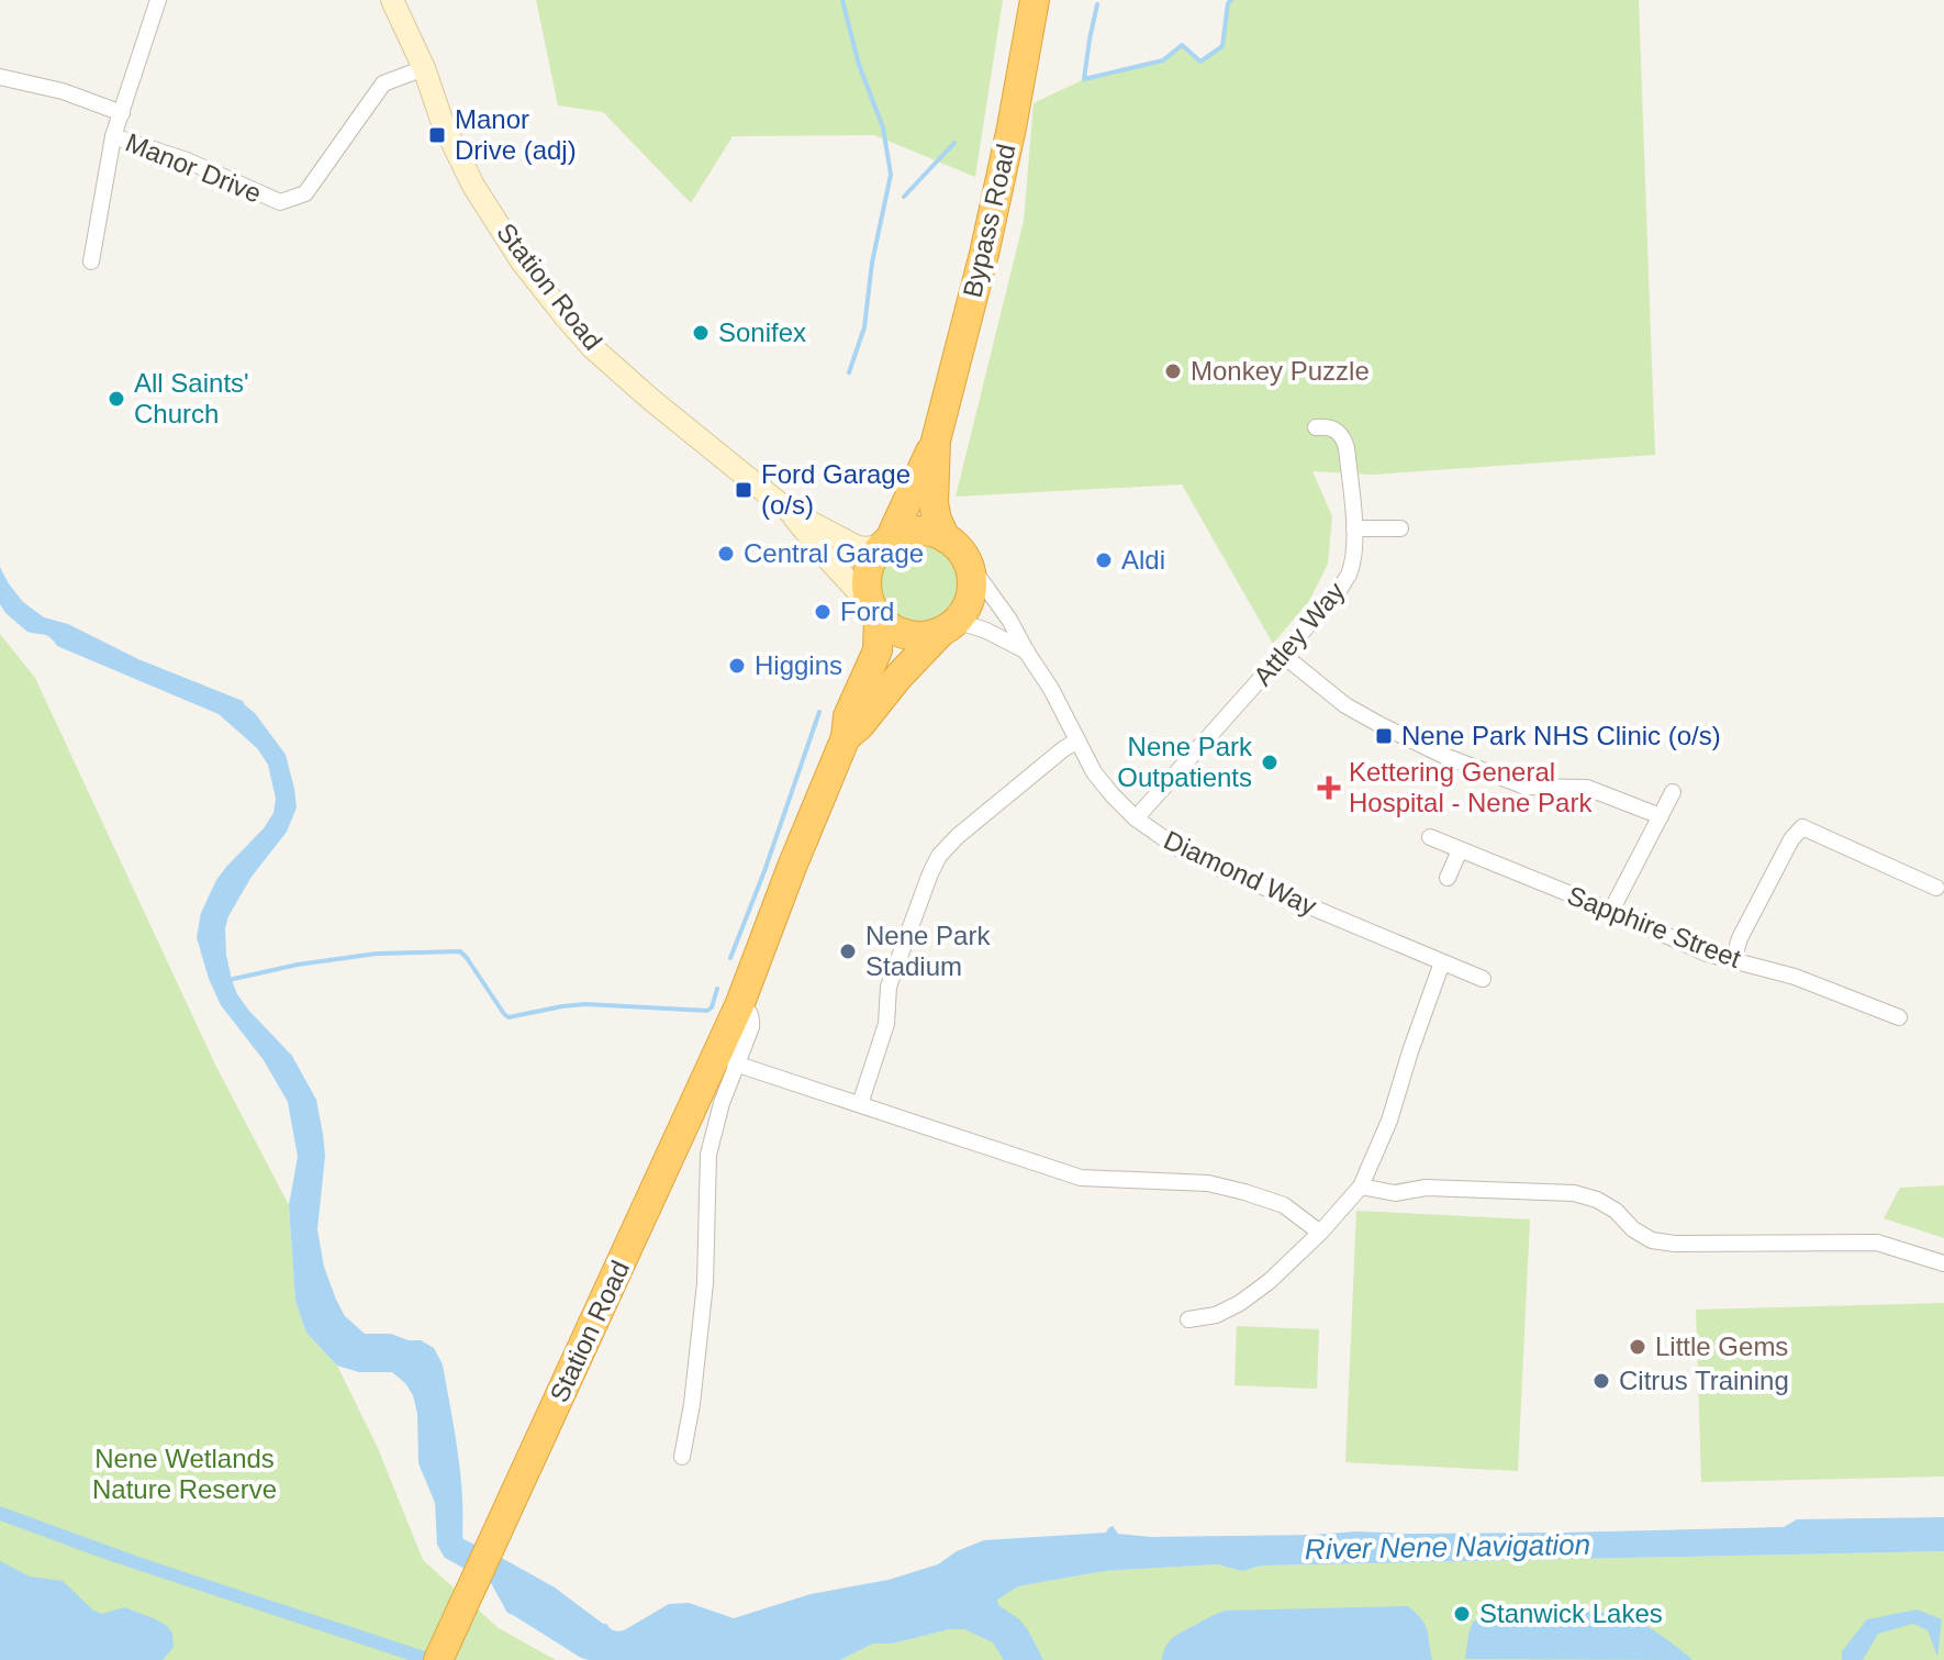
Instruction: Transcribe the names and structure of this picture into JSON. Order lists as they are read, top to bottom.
{
  "streets": {
    "highway": ["Bypass Road", "Station Road"],
    "street": [
      "Manor Drive",
      "Attley Way",
      "Diamond Way",
      "Sapphire Street"
    ]
  },
  "crossings": [
    ["Manor Drive", "Station Road"],
    ["Bypass Road", "Station Road"],
    ["Bypass Road", "Diamond Way"],
    ["Station Road", "Diamond Way"],
    ["Attley Way", "Diamond Way"]
  ],
  "water": ["River Nene Navigation"],
  "parks": ["Nene Wetlands Nature Reserve"],
  "places": {
    "transit": ["Manor Drive (adj)", "Ford Garage (o/s)", "Nene Park NHS Clinic (o/s)"],
    "other": [
      "Sonifex",
      "Monkey Puzzle",
      "All Saints' Church",
      "Central Garage",
      "Aldi",
      "Ford",
      "Higgins",
      "Nene Park Outpatients",
      "Nene Park Stadium",
      "Little Gems",
      "Citrus Training",
      "Stanwick Lakes"
    ],
    "health": ["Kettering General Hospital - Nene Park"]
  }
}
